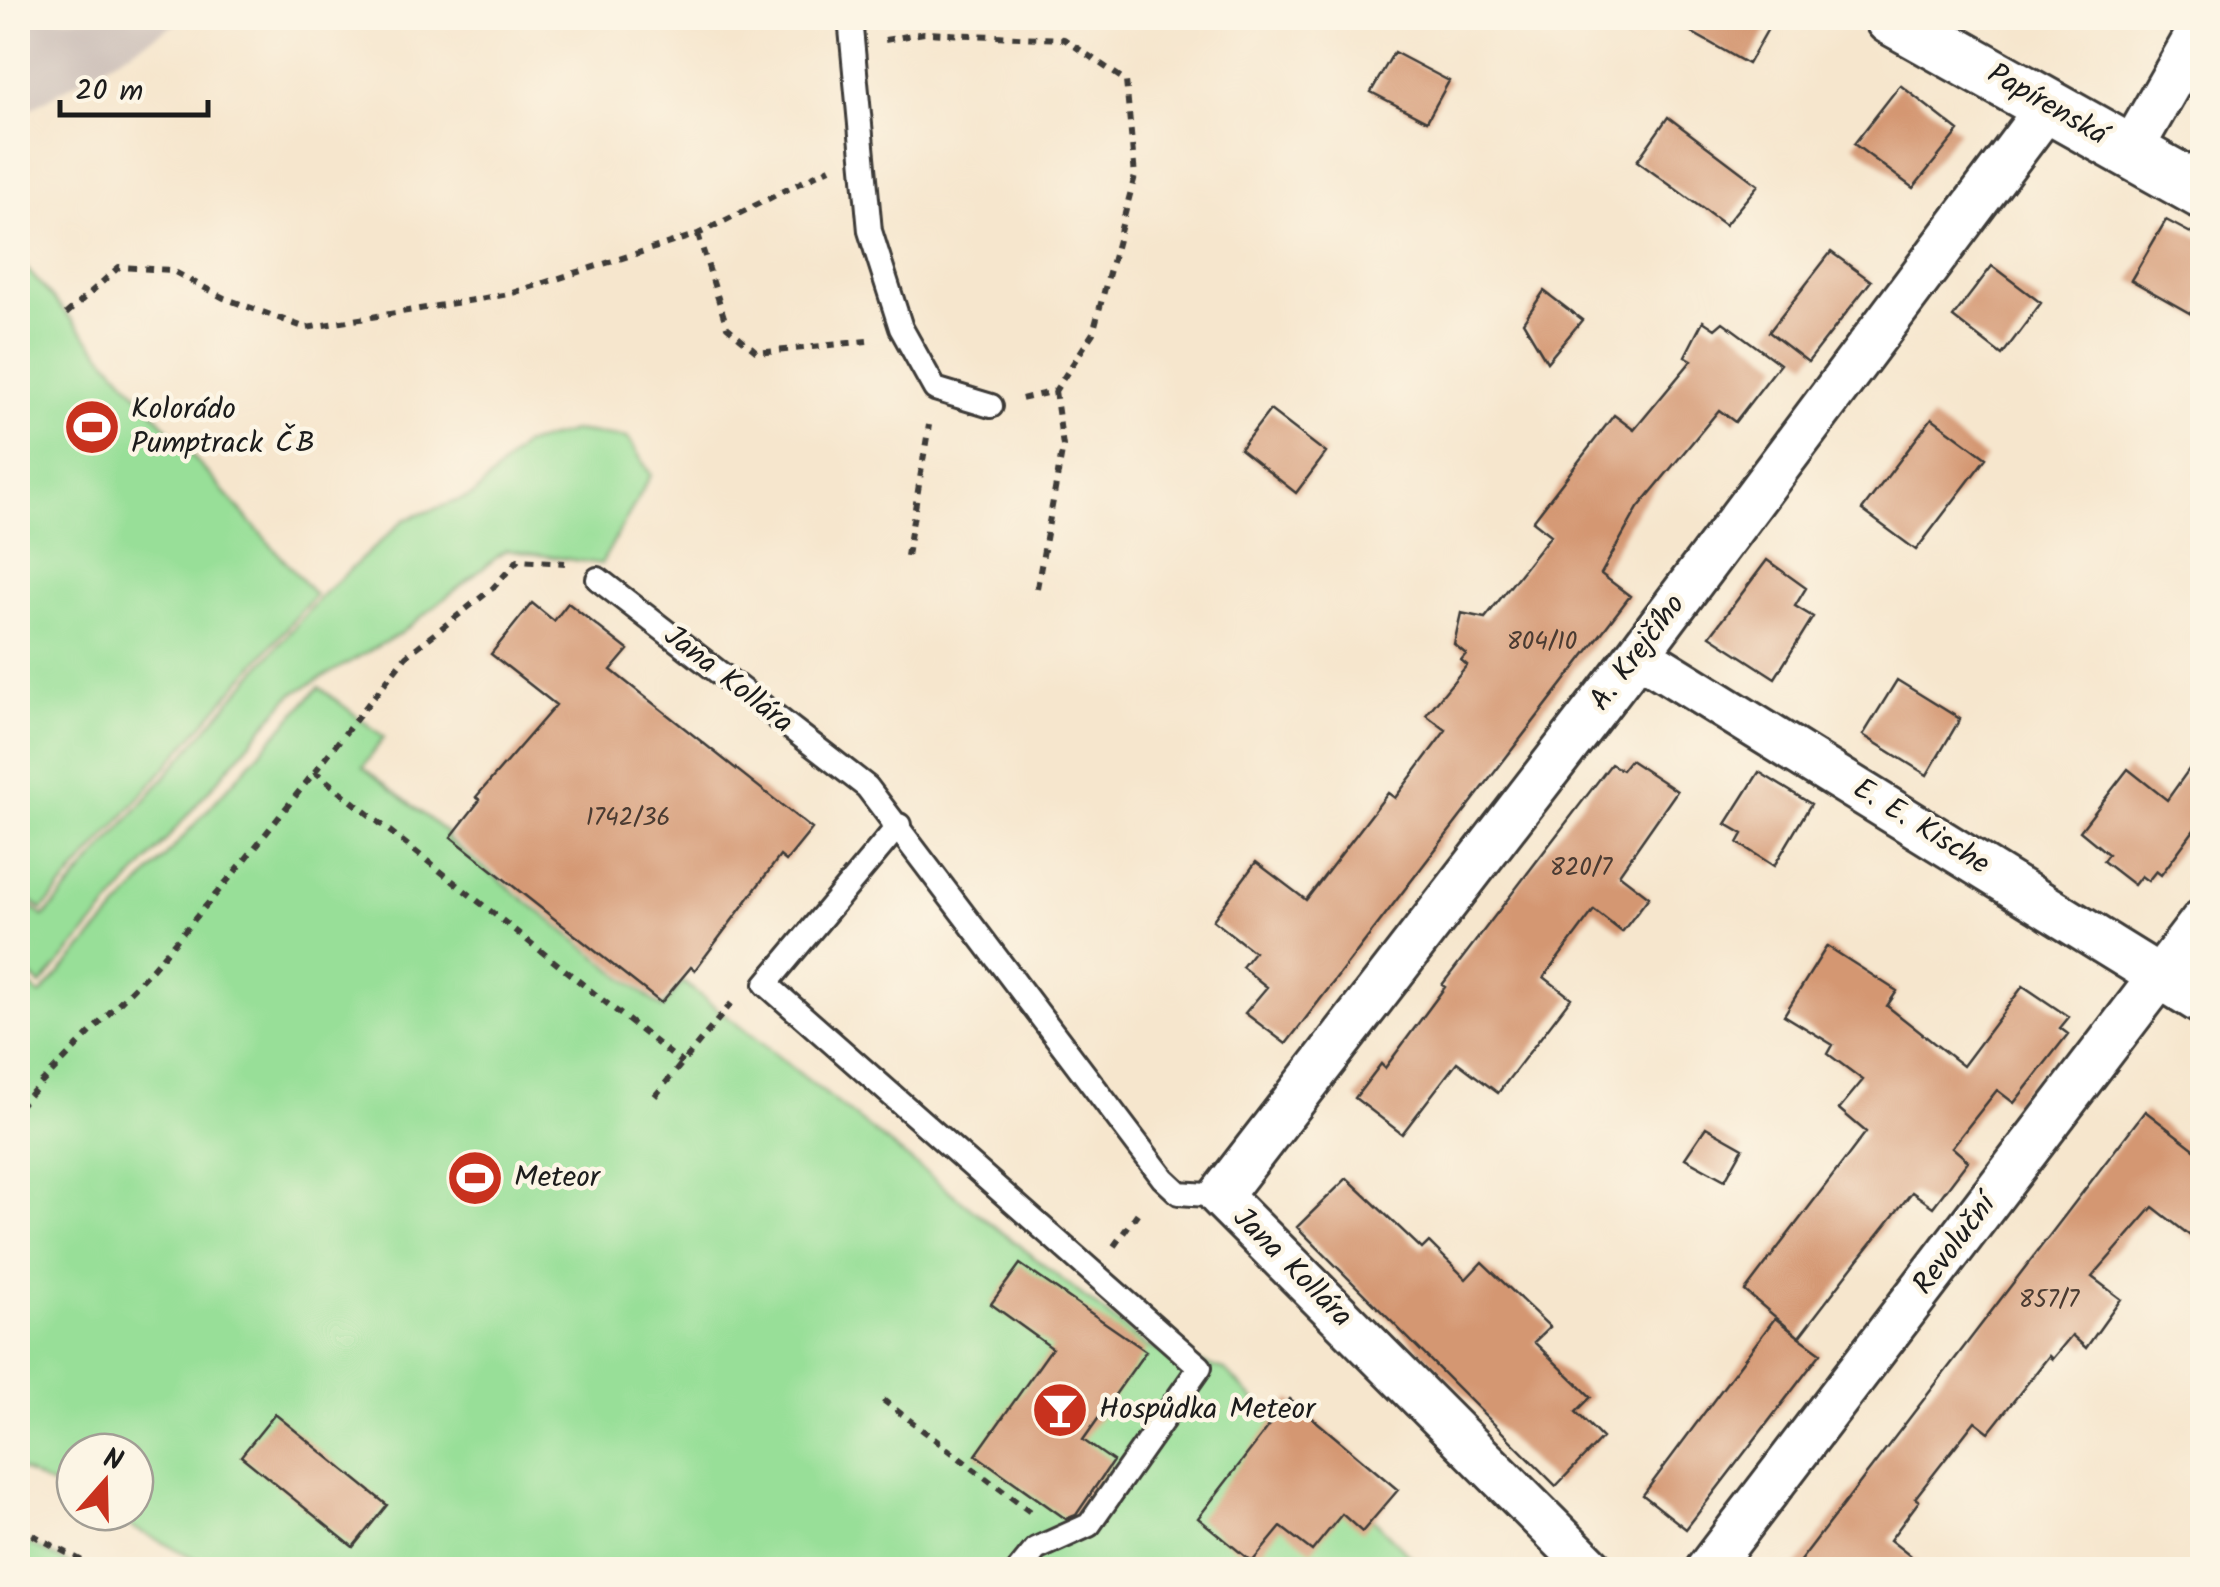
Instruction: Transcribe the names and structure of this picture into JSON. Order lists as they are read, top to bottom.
{
  "streets": {
    "street": [
      "Papírenská",
      "A. Krejčího",
      "Jana Kollára",
      "E. E. Kische",
      "Revoluční"
    ]
  },
  "crossings": [
    ["Papírenská", "A. Krejčího"],
    ["A. Krejčího", "Jana Kollára"],
    ["A. Krejčího", "E. E. Kische"],
    ["E. E. Kische", "Revoluční"]
  ],
  "places": {
    "sports": ["Kolorádo Pumptrack ČB", "Meteor"],
    "bar": ["Hospůdka Meteor"]
  },
  "house_numbers": [
    "804/10",
    "1742/36",
    "820/7",
    "857/7"
  ],
  "scale_bar": "20 m",
  "north": "top"
}
